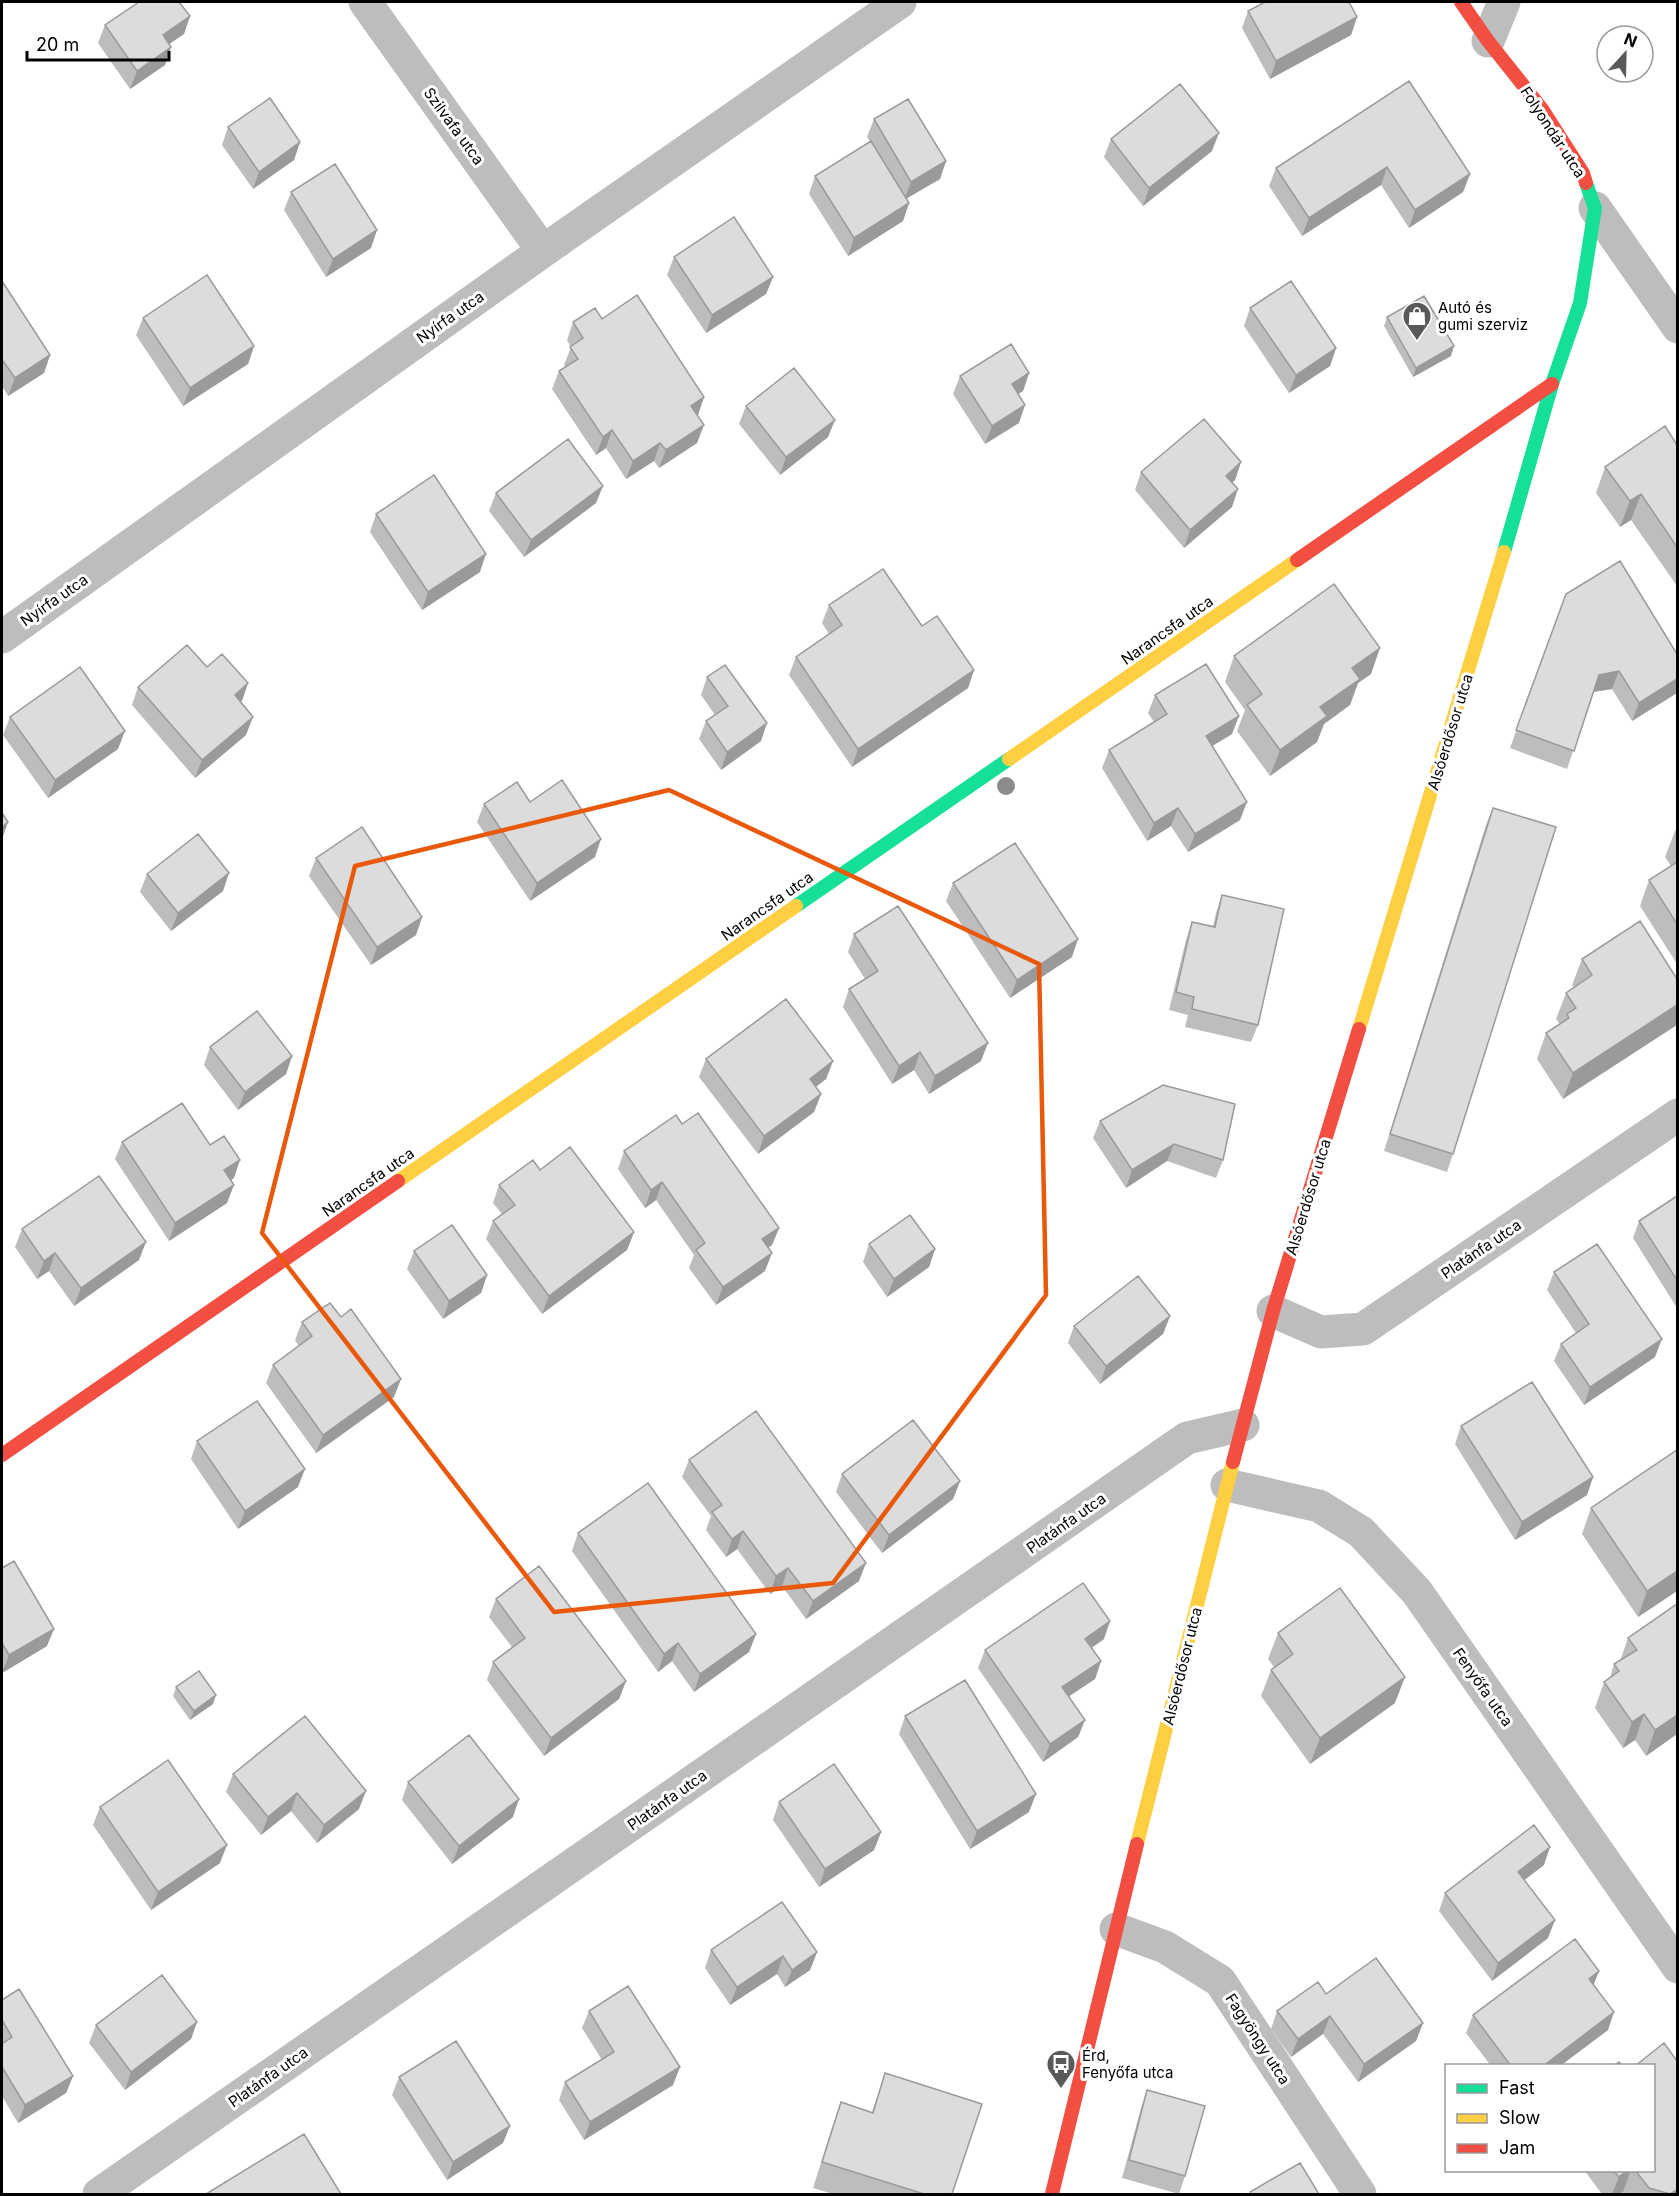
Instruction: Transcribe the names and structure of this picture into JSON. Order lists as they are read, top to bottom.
{
  "streets": {
    "street": [
      "Szilvafa utca",
      "Folyondár utca",
      "Nyírfa utca",
      "Narancsfa utca",
      "Alsóerdősor utca",
      "Platánfa utca",
      "Fenyőfa utca",
      "Fagyöngy utca"
    ]
  },
  "crossings": [
    ["Szilvafa utca", "Nyírfa utca"],
    ["Folyondár utca", "Alsóerdősor utca"],
    ["Narancsfa utca", "Alsóerdősor utca"],
    ["Alsóerdősor utca", "Platánfa utca"],
    ["Alsóerdősor utca", "Fenyőfa utca"],
    ["Alsóerdősor utca", "Fagyöngy utca"]
  ],
  "places": {
    "shop": ["Autó és gumi szerviz"],
    "bus stop": ["Érd, Fenyőfa utca"]
  },
  "legend": ["Fast", "Slow", "Jam"],
  "scale_bar": "20 m",
  "north": "top"
}
